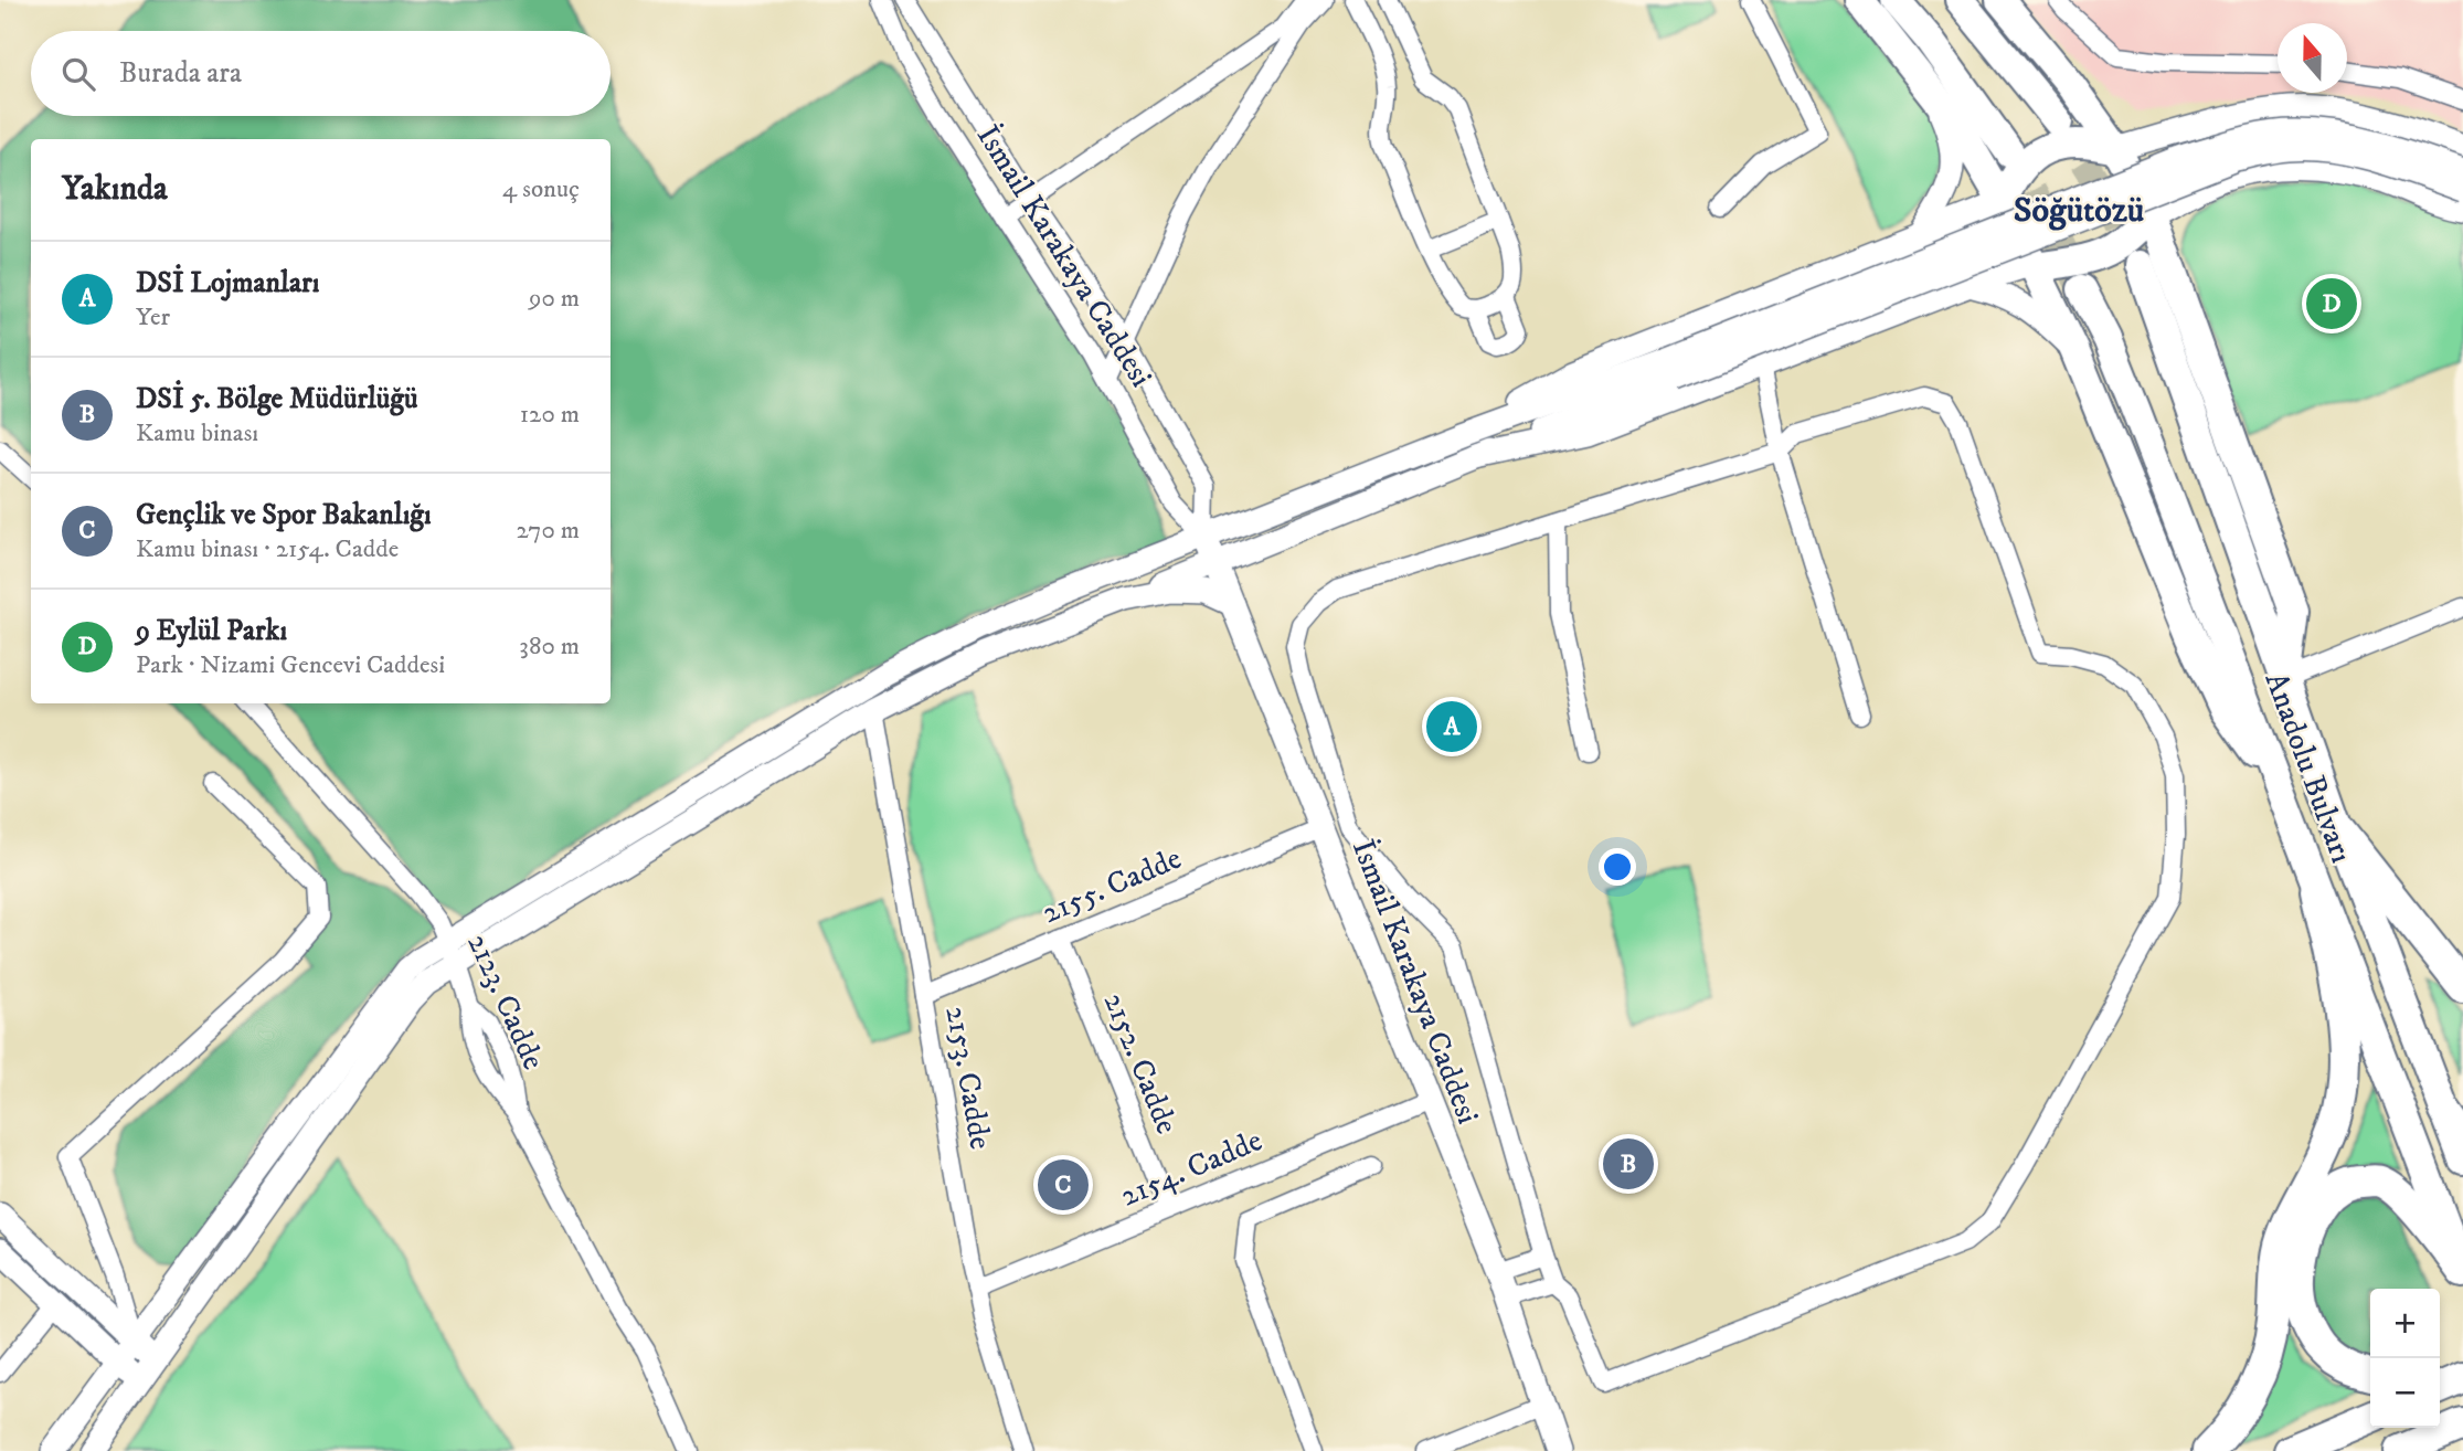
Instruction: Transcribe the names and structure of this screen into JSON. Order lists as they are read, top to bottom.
{
  "streets": {
    "main road": ["Anadolu Bulvarı"],
    "street": [
      "İsmail Karakaya Caddesi",
      "2155. Cadde",
      "2123. Cadde",
      "2152. Cadde",
      "2153. Cadde",
      "2154. Cadde"
    ]
  },
  "crossings": [
    ["İsmail Karakaya Caddesi", "2155. Cadde"],
    ["İsmail Karakaya Caddesi", "2154. Cadde"],
    ["2155. Cadde", "2152. Cadde"],
    ["2155. Cadde", "2153. Cadde"],
    ["2152. Cadde", "2154. Cadde"],
    ["2153. Cadde", "2154. Cadde"]
  ],
  "districts": ["Söğütözü"],
  "north": "top",
  "page": {
    "search": "Burada ara",
    "heading": ["Yakında", "4 sonuç"],
    "list": [
      {
        "mark": "A",
        "name": "DSİ Lojmanları",
        "note": "Yer",
        "value": "90 m"
      },
      {
        "mark": "B",
        "name": "DSİ 5. Bölge Müdürlüğü",
        "note": "Kamu binası",
        "value": "120 m"
      },
      {
        "mark": "C",
        "name": "Gençlik ve Spor Bakanlığı",
        "note": "Kamu binası · 2154. Cadde",
        "value": "270 m"
      },
      {
        "mark": "D",
        "name": "9 Eylül Parkı",
        "note": "Park · Nizami Gencevi Caddesi",
        "value": "380 m"
      }
    ],
    "pins": [
      "D",
      "A",
      "B",
      "C"
    ],
    "map_buttons": ["+", "−"]
  }
}
